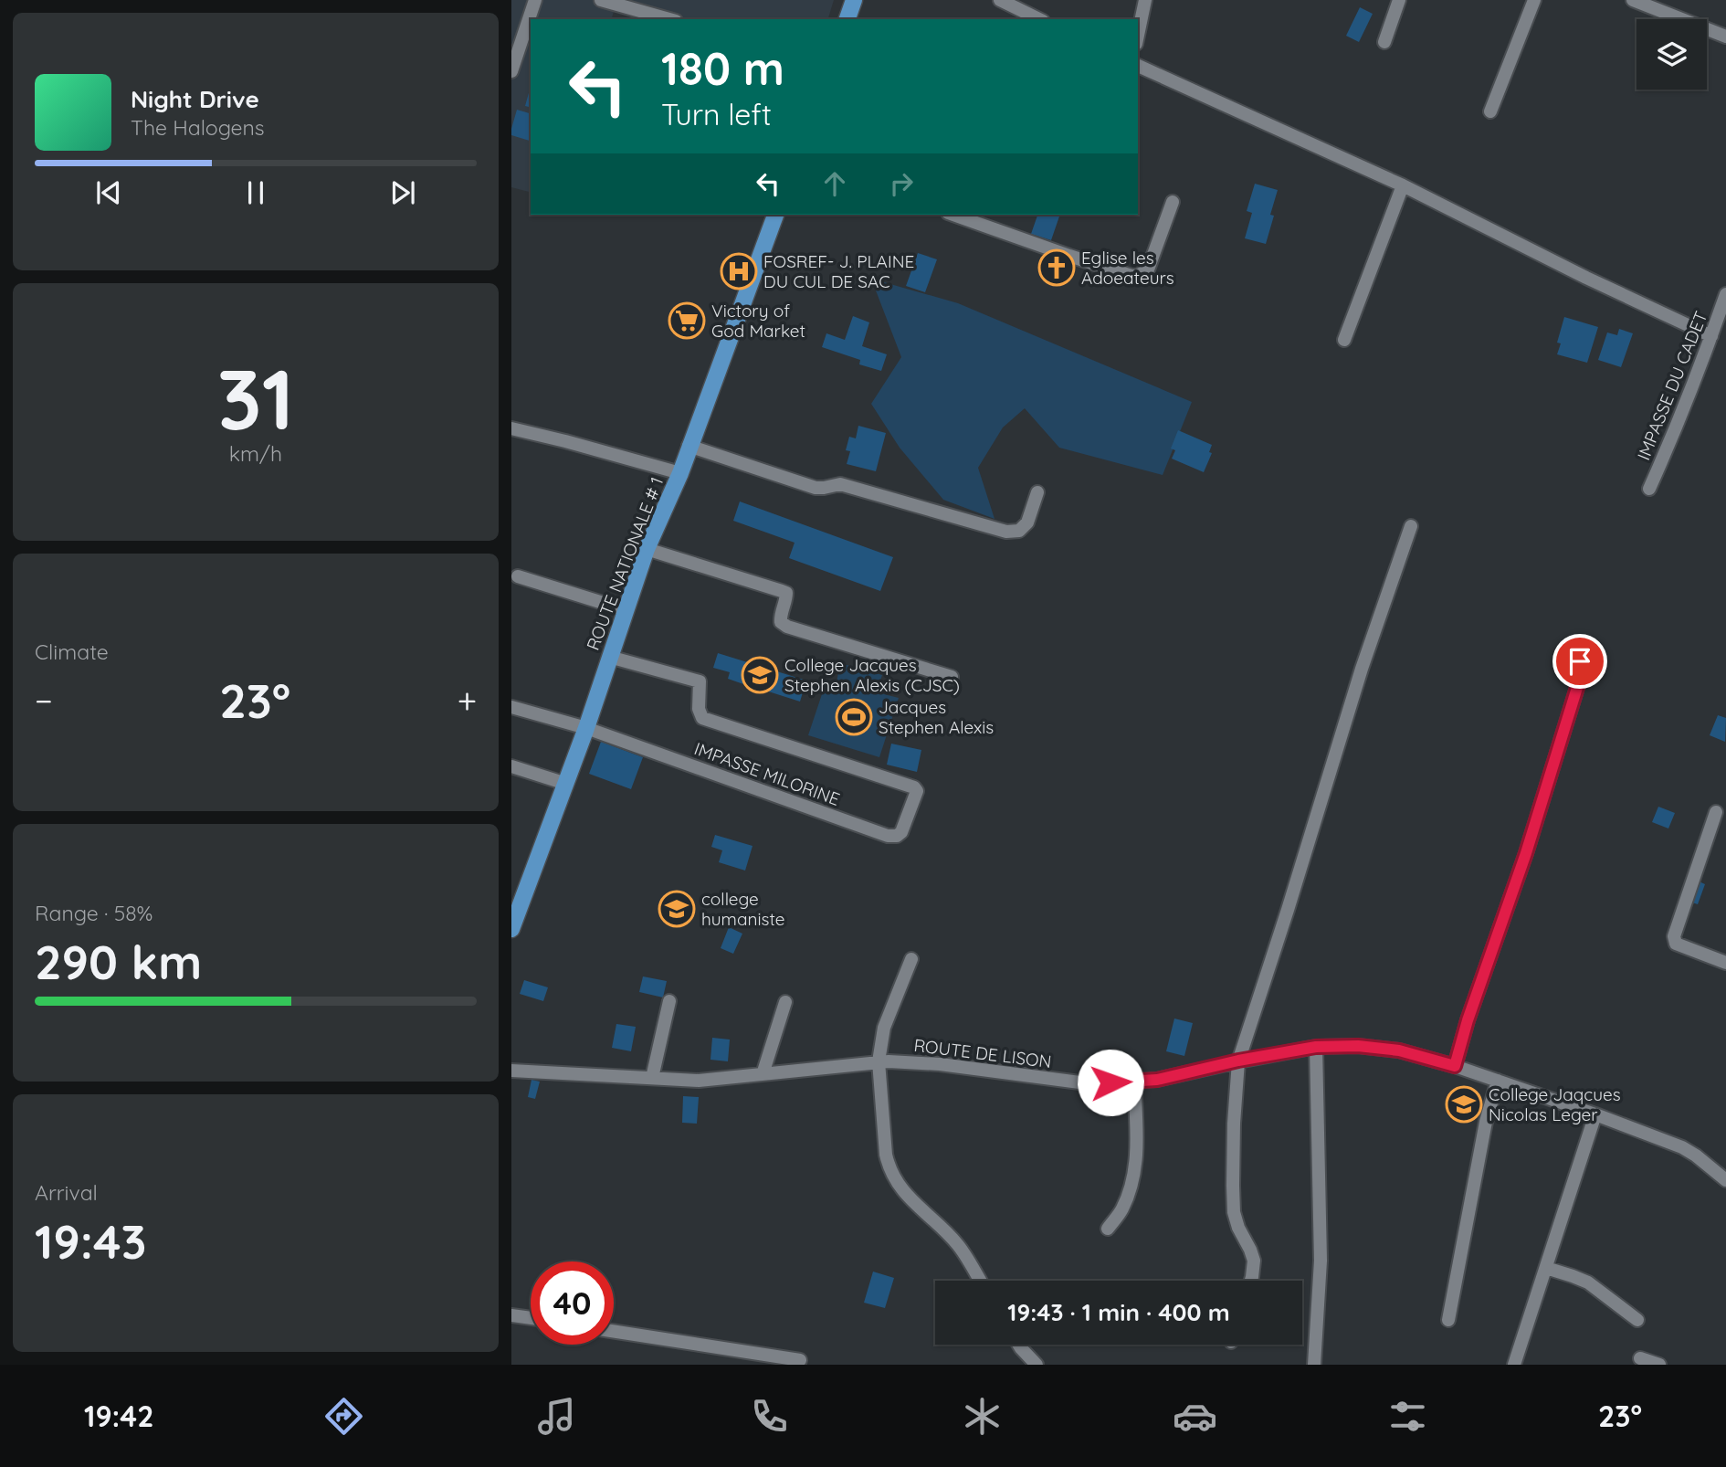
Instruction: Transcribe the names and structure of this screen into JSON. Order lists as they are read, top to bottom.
{
  "streets": {
    "main road": ["ROUTE NATIONALE # 1"],
    "street": ["IMPASSE DU CADET", "IMPASSE MILORINE", "ROUTE DE LISON"]
  },
  "crossings": [
    ["ROUTE NATIONALE # 1", "IMPASSE MILORINE"]
  ],
  "places": {
    "church": ["Eglise les Adoeateurs"],
    "hospital": ["FOSREF- J. PLAINE DU CUL DE SAC"],
    "supermarket": ["Victory of God Market"],
    "school or university": ["College Jacques Stephen Alexis (CJSC)", "college humaniste", "College Jaqcues Nicolas Leger"],
    "sports": ["Jacques Stephen Alexis"]
  },
  "page": {
    "turn": ["180 m", "Turn left"],
    "song": ["Night Drive", "The Halogens"],
    "tile": [
      ["31", "km/h"],
      "Climate",
      ["Range · 58%", "290 km"],
      ["Arrival", "19:43"]
    ],
    "heat": ["−", "23°", "+"],
    "limit": "40",
    "trip": "19:43 · 1 min · 400 m",
    "tabs": ["19:42", "23°"]
  }
}
